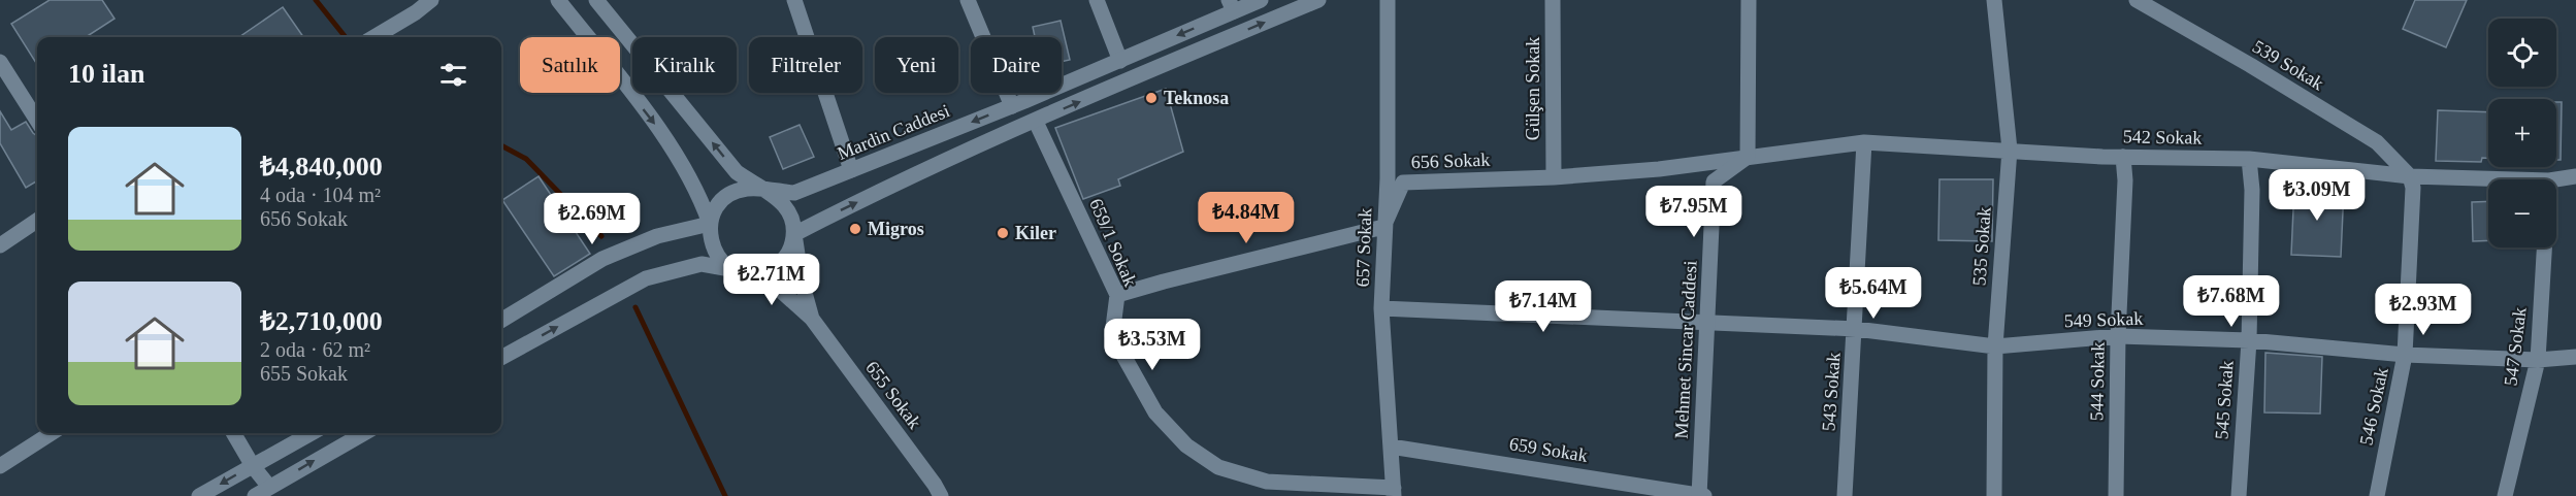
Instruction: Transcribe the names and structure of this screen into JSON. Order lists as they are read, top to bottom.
{
  "streets": {
    "street": [
      "539 Sokak",
      "Gülşen Sokak",
      "Mardin Caddesi",
      "542 Sokak",
      "656 Sokak",
      "659/1 Sokak",
      "535 Sokak",
      "657 Sokak",
      "549 Sokak",
      "547 Sokak",
      "Mehmet Sincar Caddesi",
      "544 Sokak",
      "543 Sokak",
      "655 Sokak",
      "545 Sokak",
      "546 Sokak",
      "659 Sokak"
    ]
  },
  "crossings": [
    ["539 Sokak", "542 Sokak"],
    ["539 Sokak", "546 Sokak"],
    ["Gülşen Sokak", "656 Sokak"],
    ["Mardin Caddesi", "655 Sokak"],
    ["542 Sokak", "656 Sokak"],
    ["542 Sokak", "535 Sokak"],
    ["542 Sokak", "Mehmet Sincar Caddesi"],
    ["542 Sokak", "544 Sokak"],
    ["542 Sokak", "543 Sokak"],
    ["542 Sokak", "545 Sokak"],
    ["542 Sokak", "546 Sokak"],
    ["656 Sokak", "657 Sokak"],
    ["656 Sokak", "Mehmet Sincar Caddesi"],
    ["659/1 Sokak", "657 Sokak"],
    ["535 Sokak", "549 Sokak"],
    ["657 Sokak", "549 Sokak"],
    ["657 Sokak", "659 Sokak"],
    ["549 Sokak", "547 Sokak"],
    ["549 Sokak", "Mehmet Sincar Caddesi"],
    ["549 Sokak", "544 Sokak"],
    ["549 Sokak", "543 Sokak"],
    ["549 Sokak", "545 Sokak"],
    ["549 Sokak", "546 Sokak"],
    ["Mehmet Sincar Caddesi", "659 Sokak"]
  ],
  "places": ["Teknosa", "Migros", "Kiler"],
  "page": {
    "map_buttons": ["+", "−"],
    "chip": [
      "Satılık",
      "Kiralık",
      "Filtreler",
      "Yeni",
      "Daire"
    ],
    "heading": "10 ilan",
    "list": [
      {
        "name": "₺4,840,000",
        "note": "4 oda · 104 m² · 656 Sokak"
      },
      {
        "name": "₺2,710,000",
        "note": "2 oda · 62 m² · 655 Sokak"
      }
    ],
    "price": [
      "₺3.09M",
      "₺7.95M",
      "₺4.84M",
      "₺2.69M",
      "₺2.71M",
      "₺5.64M",
      "₺7.68M",
      "₺7.14M",
      "₺2.93M",
      "₺3.53M"
    ]
  }
}
